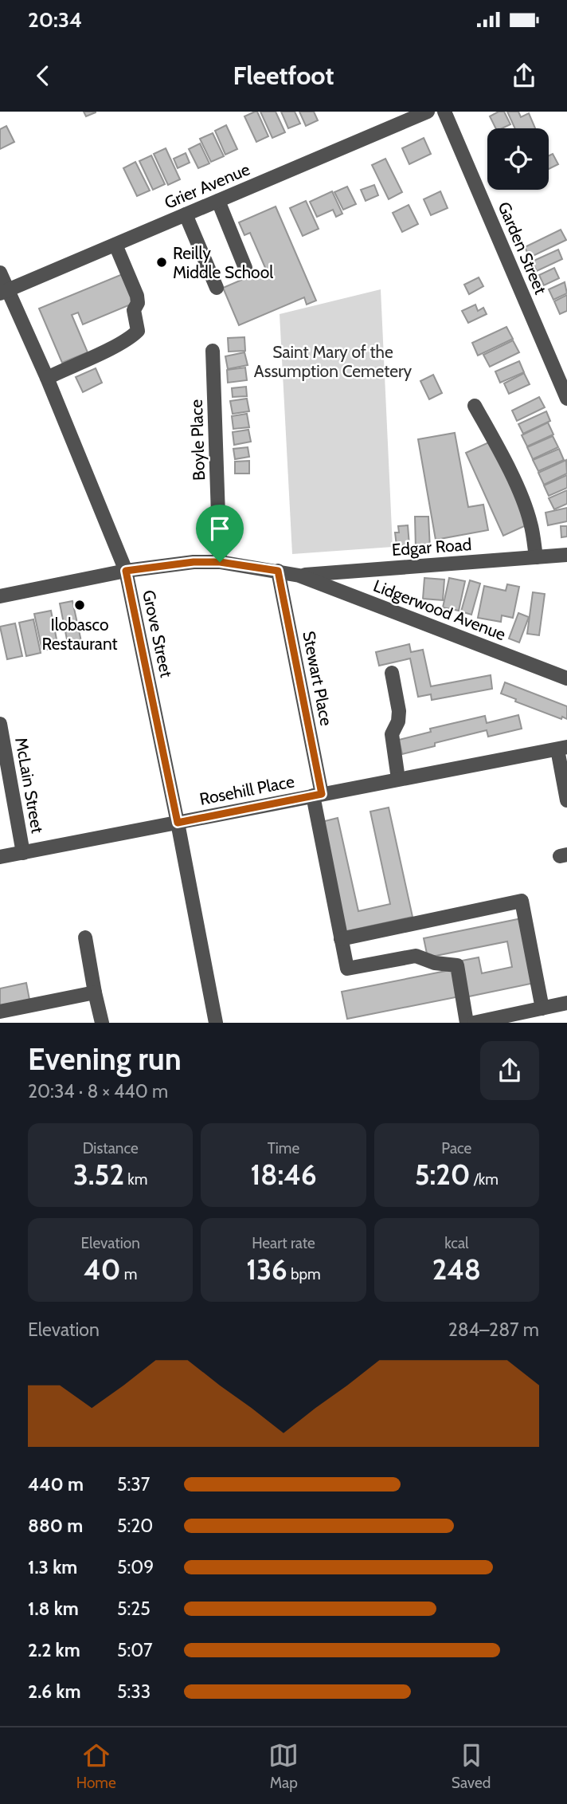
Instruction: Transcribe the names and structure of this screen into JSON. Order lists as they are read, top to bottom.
{
  "streets": {
    "street": [
      "Grier Avenue",
      "Garden Street",
      "Boyle Place",
      "Edgar Road",
      "Lidgerwood Avenue",
      "Grove Street",
      "Stewart Place",
      "McLain Street",
      "Rosehill Place"
    ]
  },
  "crossings": [
    ["Grier Avenue", "Grove Street"],
    ["Edgar Road", "Lidgerwood Avenue"],
    ["Grove Street", "Rosehill Place"],
    ["Stewart Place", "Rosehill Place"],
    ["McLain Street", "Rosehill Place"]
  ],
  "parks": ["Saint Mary of the Assumption Cemetery"],
  "places": ["Reilly Middle School", "Ilobasco Restaurant"],
  "page": {
    "status": "20:34",
    "header": "Fleetfoot",
    "heading": ["Evening run", "20:34 · 8 × 440 m"],
    "stats": [
      ["Distance", "3.52 km"],
      ["Time", "18:46"],
      ["Pace", "5:20 /km"],
      ["Elevation", "40 m"],
      ["Heart rate", "136 bpm"],
      ["kcal", "248"]
    ],
    "chart": ["Elevation", "284–287 m"],
    "list": [
      {
        "name": "440 m",
        "note": "5:37"
      },
      {
        "name": "880 m",
        "note": "5:20"
      },
      {
        "name": "1.3 km",
        "note": "5:09"
      },
      {
        "name": "1.8 km",
        "note": "5:25"
      },
      {
        "name": "2.2 km",
        "note": "5:07"
      },
      {
        "name": "2.6 km",
        "note": "5:33"
      }
    ],
    "tabs": ["Home", "Map", "Saved"]
  }
}
